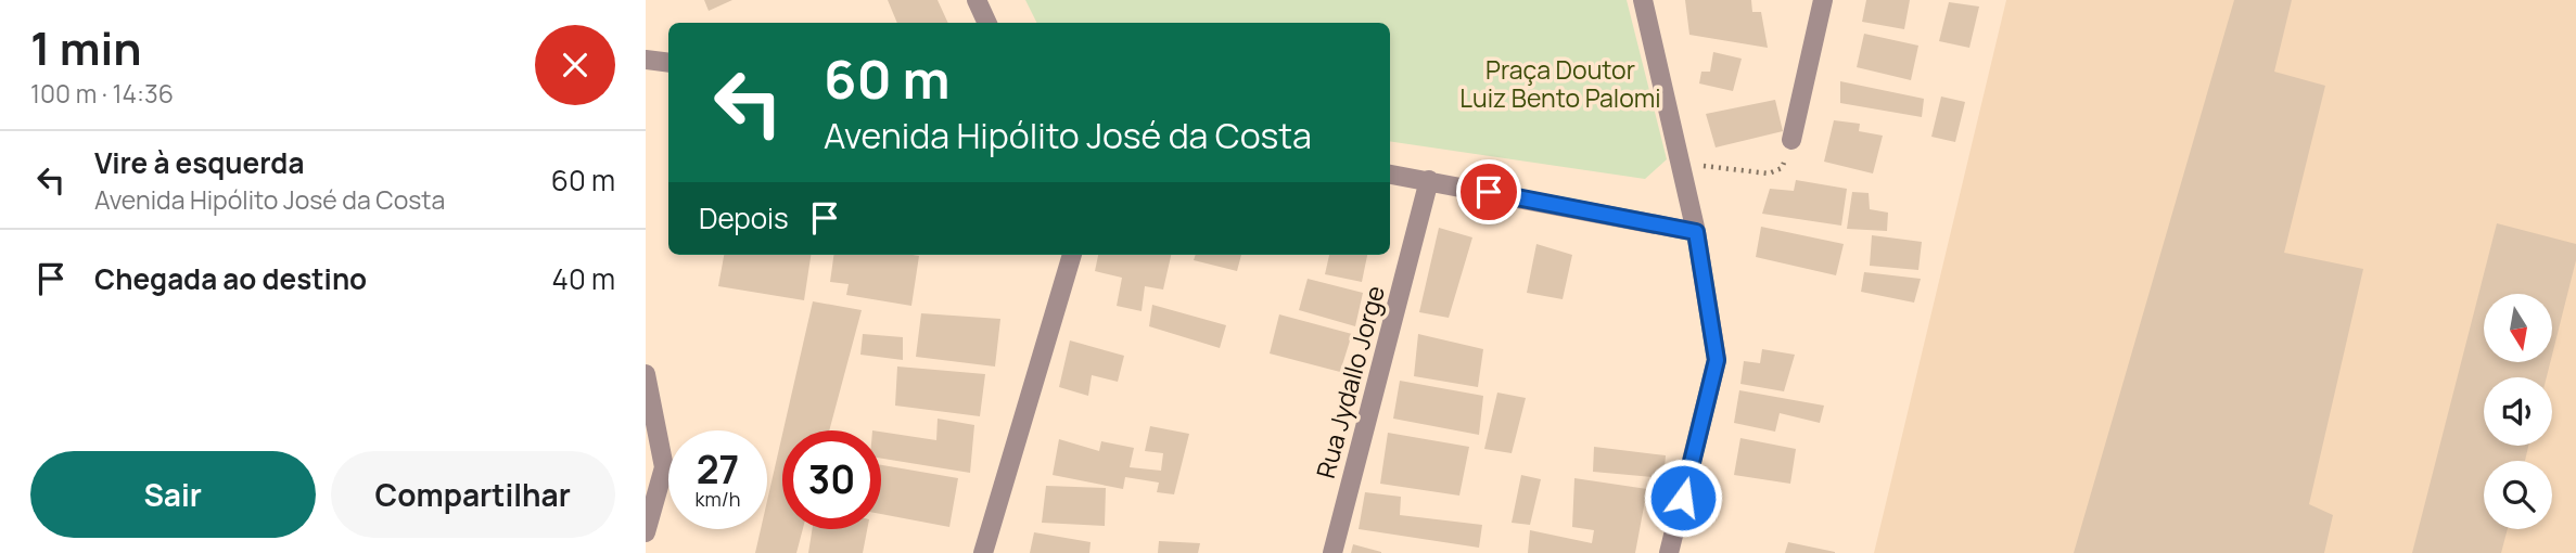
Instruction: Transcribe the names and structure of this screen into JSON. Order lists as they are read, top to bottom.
{
  "streets": {
    "street": ["Rua Jydallo Jorge"]
  },
  "parks": ["Praça Doutor Luiz Bento Palomi"],
  "north": "bottom",
  "page": {
    "heading": ["1 min", "100 m · 14:36"],
    "turn": ["60 m", "Avenida Hipólito José da Costa"],
    "list": [
      {
        "name": "Vire à esquerda",
        "note": "Avenida Hipólito José da Costa",
        "value": "60 m"
      },
      {
        "name": "Chegada ao destino",
        "value": "40 m"
      }
    ],
    "then": "Depois",
    "speed": "27 km/h",
    "limit": "30",
    "buttons": ["Sair", "Compartilhar"]
  }
}
